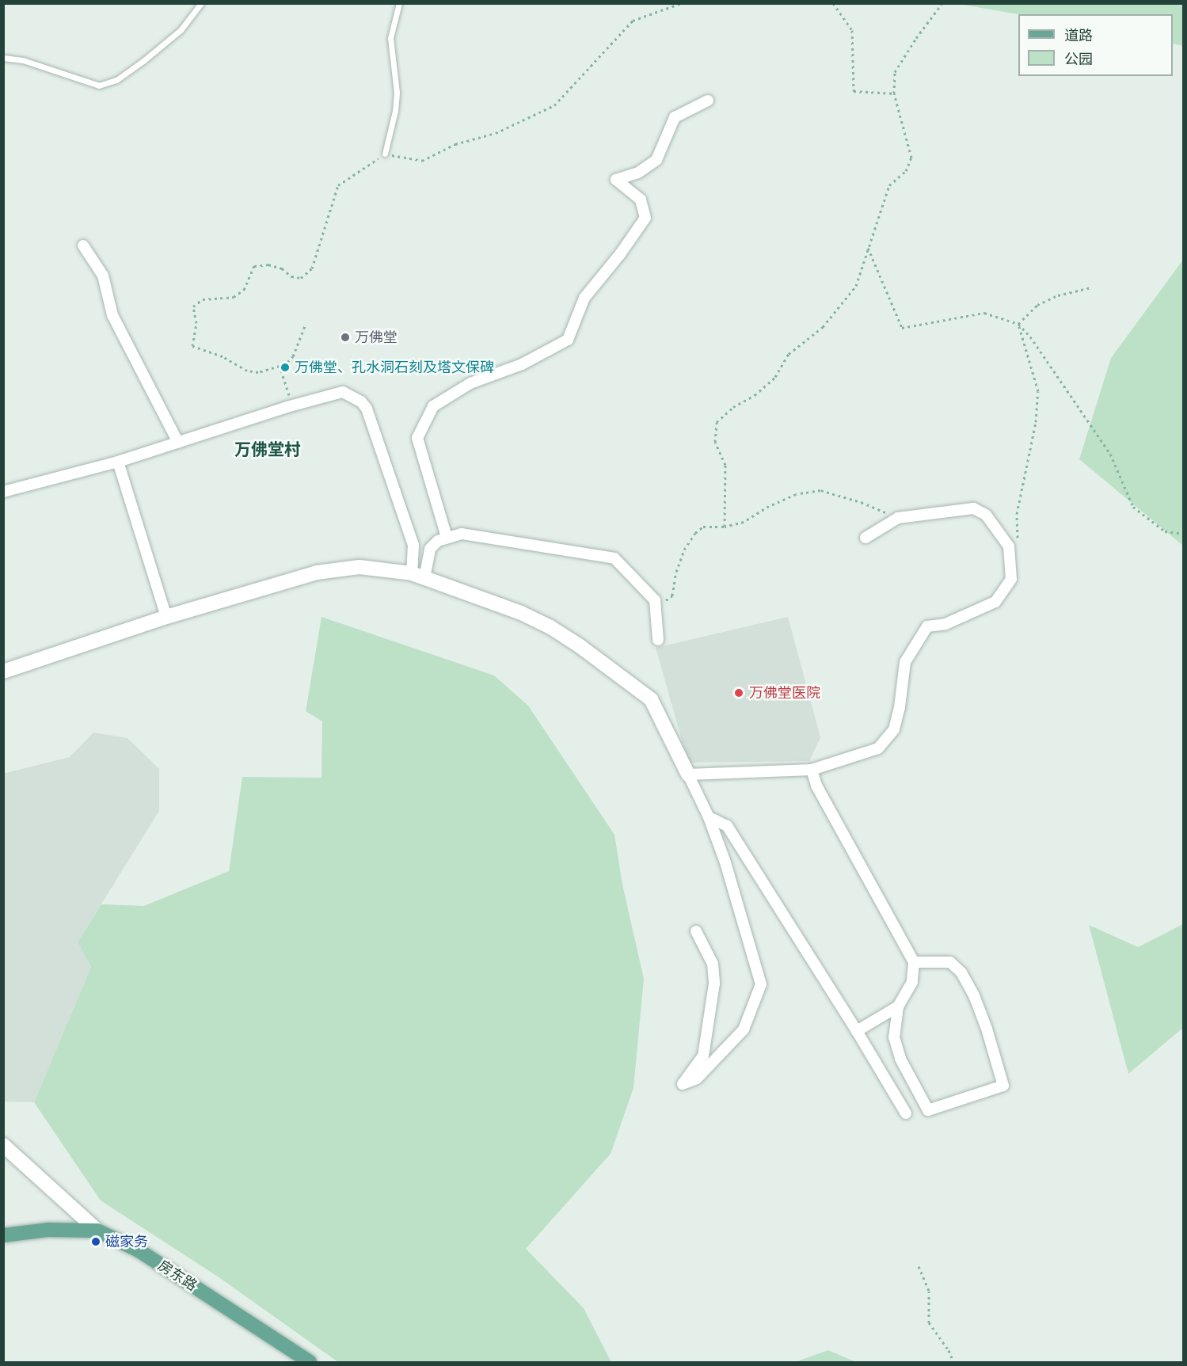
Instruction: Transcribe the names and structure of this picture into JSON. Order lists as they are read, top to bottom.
{
  "streets": {
    "main road": ["房东路"]
  },
  "districts": ["万佛堂村"],
  "places": [
    "万佛堂",
    "万佛堂、孔水洞石刻及塔文保碑",
    "万佛堂医院",
    "磁家务"
  ],
  "legend": ["道路", "公园"]
}
